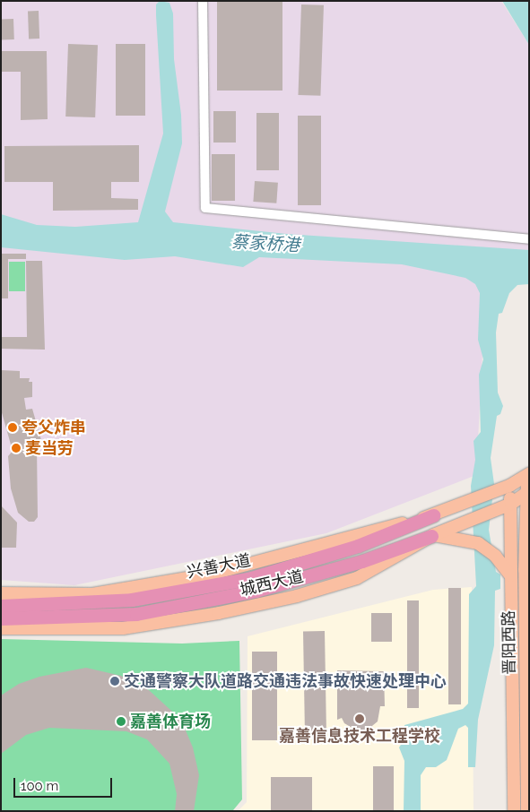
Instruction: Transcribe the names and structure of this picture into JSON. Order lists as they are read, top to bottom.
{
  "streets": {
    "highway": ["兴善大道"],
    "main road": ["城西大道", "晋阳西路"]
  },
  "crossings": [
    ["兴善大道", "城西大道"],
    ["城西大道", "晋阳西路"]
  ],
  "water": ["蔡家桥港"],
  "places": [
    "夸父炸串",
    "麦当劳",
    "交通警察大队道路交通违法事故快速处理中心",
    "嘉善信息技术工程学校",
    "嘉善体育场"
  ],
  "scale_bar": "100 m"
}
